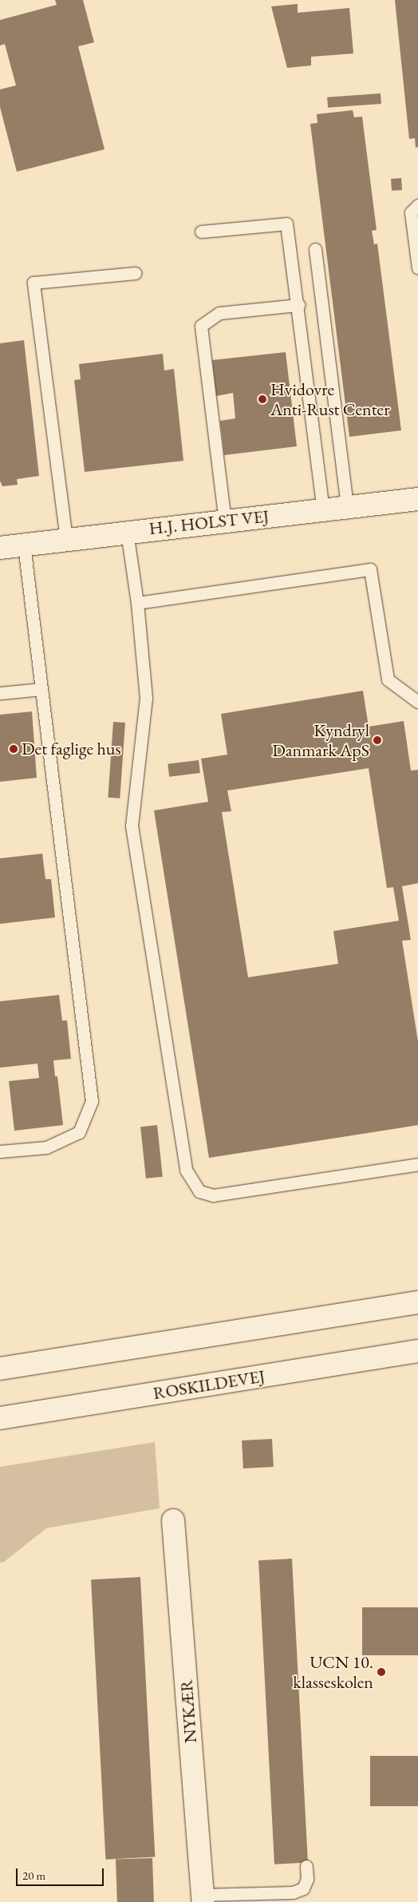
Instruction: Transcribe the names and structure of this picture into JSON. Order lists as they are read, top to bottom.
{
  "streets": {
    "main road": ["H.J. HOLST VEJ", "ROSKILDEVEJ", "NYKÆR"]
  },
  "places": [
    "Hvidovre Anti-Rust Center",
    "Kyndryl Danmark ApS",
    "Det faglige hus",
    "UCN 10. klasseskolen"
  ],
  "scale_bar": "20 m"
}
